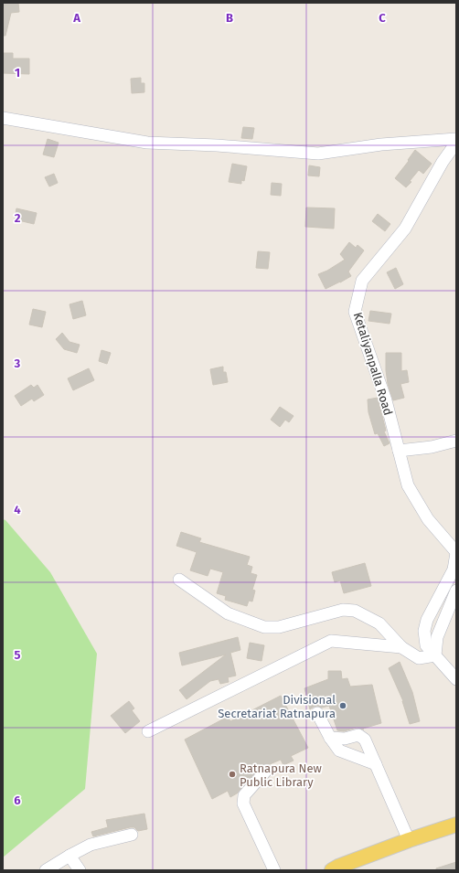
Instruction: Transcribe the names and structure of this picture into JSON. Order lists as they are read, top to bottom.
{
  "streets": {
    "street": ["Ketaliyanpalla Road"]
  },
  "places": ["Divisional Secretariat Ratnapura", "Ratnapura New Public Library"],
  "grid": {
    "columns": ["A", "B", "C"],
    "rows": [
      "1",
      "2",
      "3",
      "4",
      "5",
      "6"
    ]
  }
}
